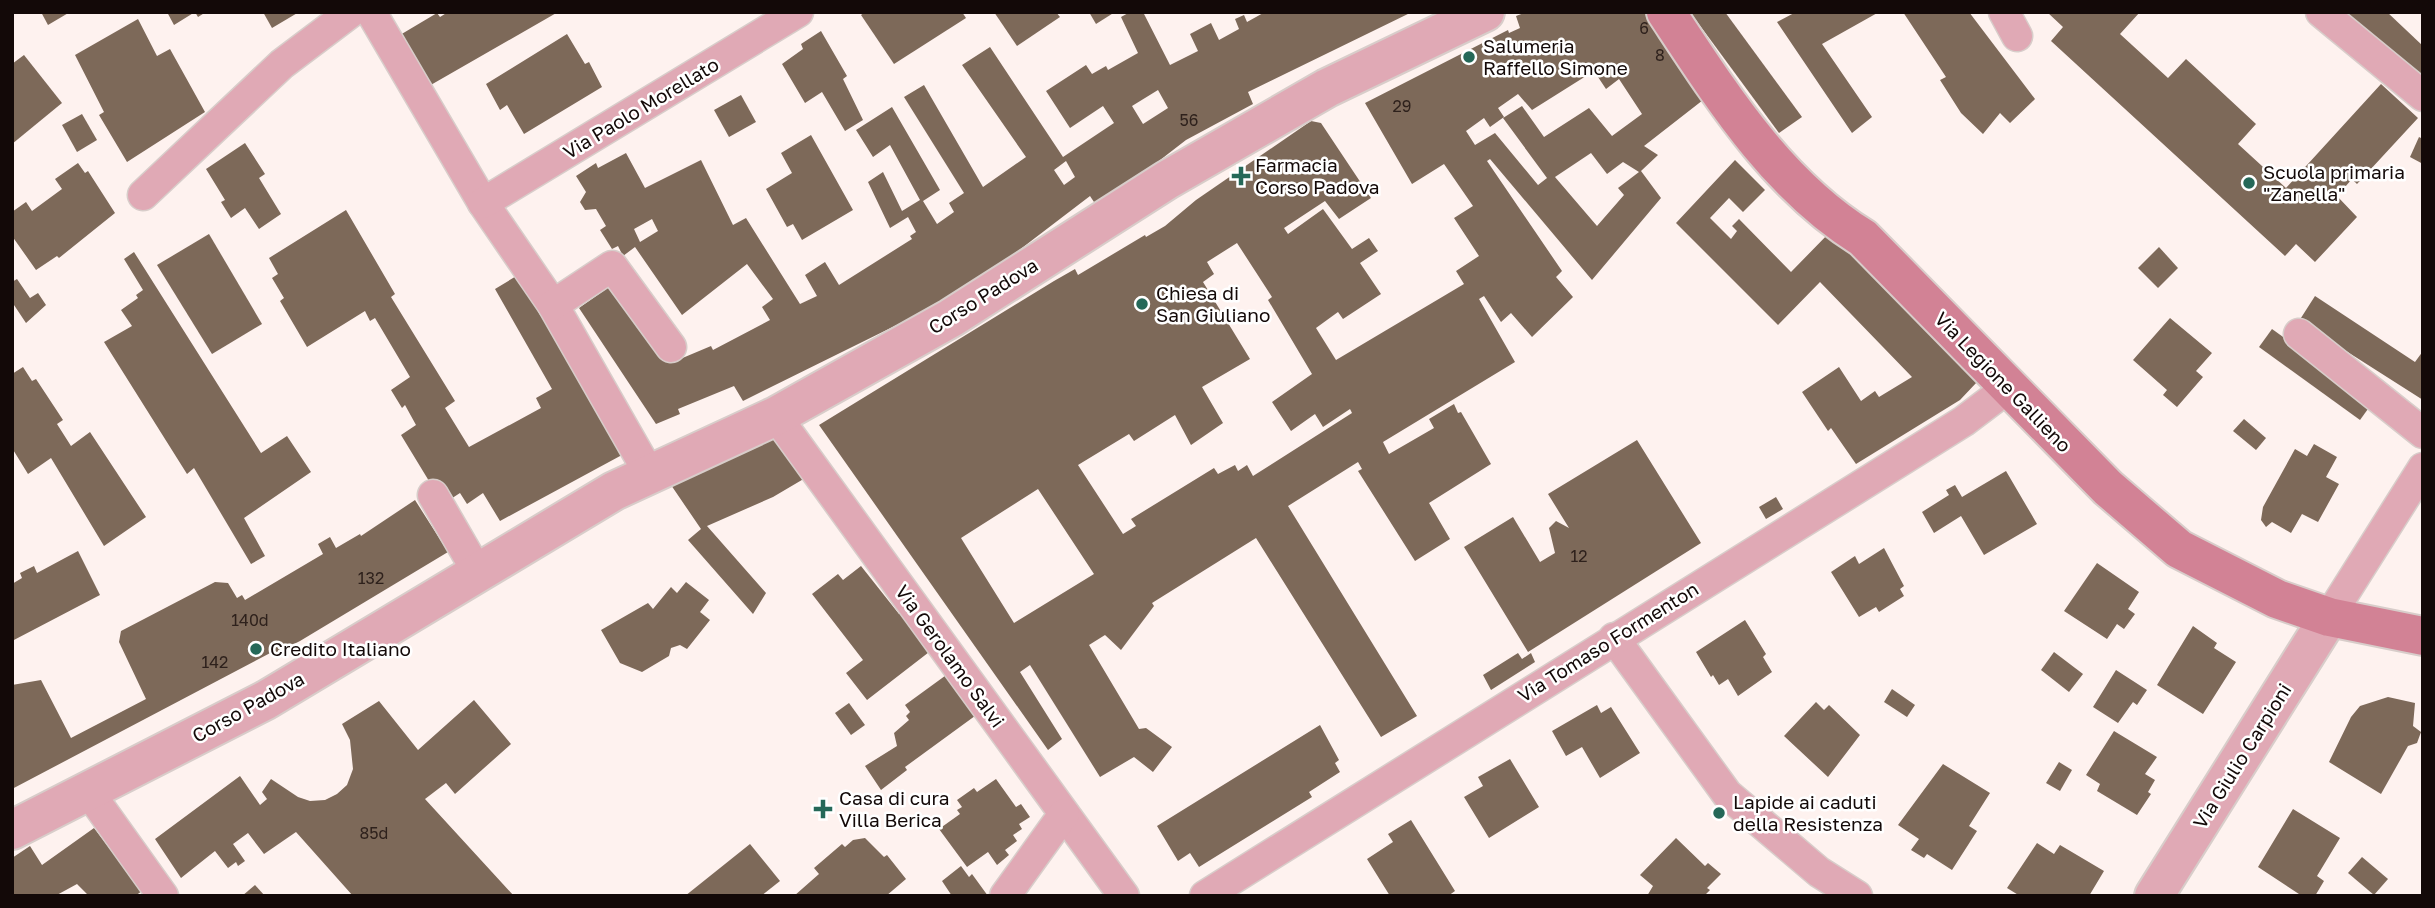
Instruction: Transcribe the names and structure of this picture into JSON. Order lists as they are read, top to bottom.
{
  "streets": {
    "main road": ["Via Legione Gallieno"],
    "street": [
      "Via Paolo Morellato",
      "Corso Padova",
      "Via Tomaso Formenton",
      "Via Gerolamo Salvi",
      "Via Giulio Carpioni"
    ]
  },
  "crossings": [
    ["Corso Padova", "Via Gerolamo Salvi"],
    ["Via Legione Gallieno", "Via Tomaso Formenton"],
    ["Via Legione Gallieno", "Via Giulio Carpioni"]
  ],
  "places": {
    "other": [
      "Salumeria Raffello Simone",
      "Scuola primaria \"Zanella\"",
      "Chiesa di San Giuliano",
      "Credito Italiano",
      "Lapide ai caduti della Resistenza"
    ],
    "health": ["Farmacia Corso Padova", "Casa di cura Villa Berica"]
  },
  "house_numbers": [
    "6",
    "8",
    "29",
    "56",
    "12",
    "132",
    "140d",
    "142",
    "85d"
  ]
}
